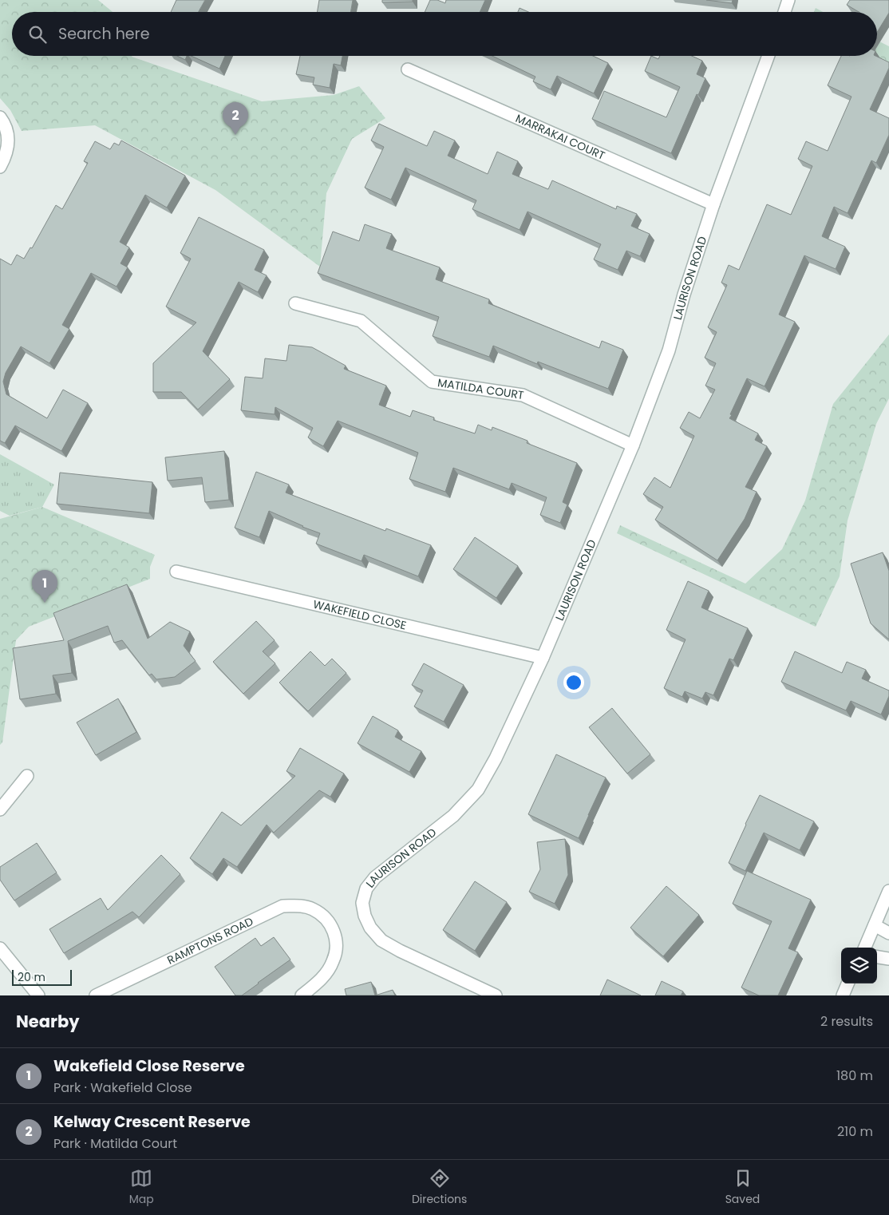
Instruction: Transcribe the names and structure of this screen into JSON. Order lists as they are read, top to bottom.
{
  "streets": {
    "street": [
      "MARRAKAI COURT",
      "LAURISON ROAD",
      "MATILDA COURT",
      "WAKEFIELD CLOSE",
      "RAMPTONS ROAD"
    ]
  },
  "crossings": [
    ["MARRAKAI COURT", "LAURISON ROAD"],
    ["LAURISON ROAD", "MATILDA COURT"],
    ["LAURISON ROAD", "WAKEFIELD CLOSE"]
  ],
  "scale_bar": "20 m",
  "page": {
    "search": "Search here",
    "pins": ["2", "1"],
    "scale": "20 m",
    "heading": ["Nearby", "2 results"],
    "list": [
      {
        "mark": "1",
        "name": "Wakefield Close Reserve",
        "note": "Park · Wakefield Close",
        "value": "180 m"
      },
      {
        "mark": "2",
        "name": "Kelway Crescent Reserve",
        "note": "Park · Matilda Court",
        "value": "210 m"
      }
    ],
    "nav": ["Map", "Directions", "Saved"]
  }
}
